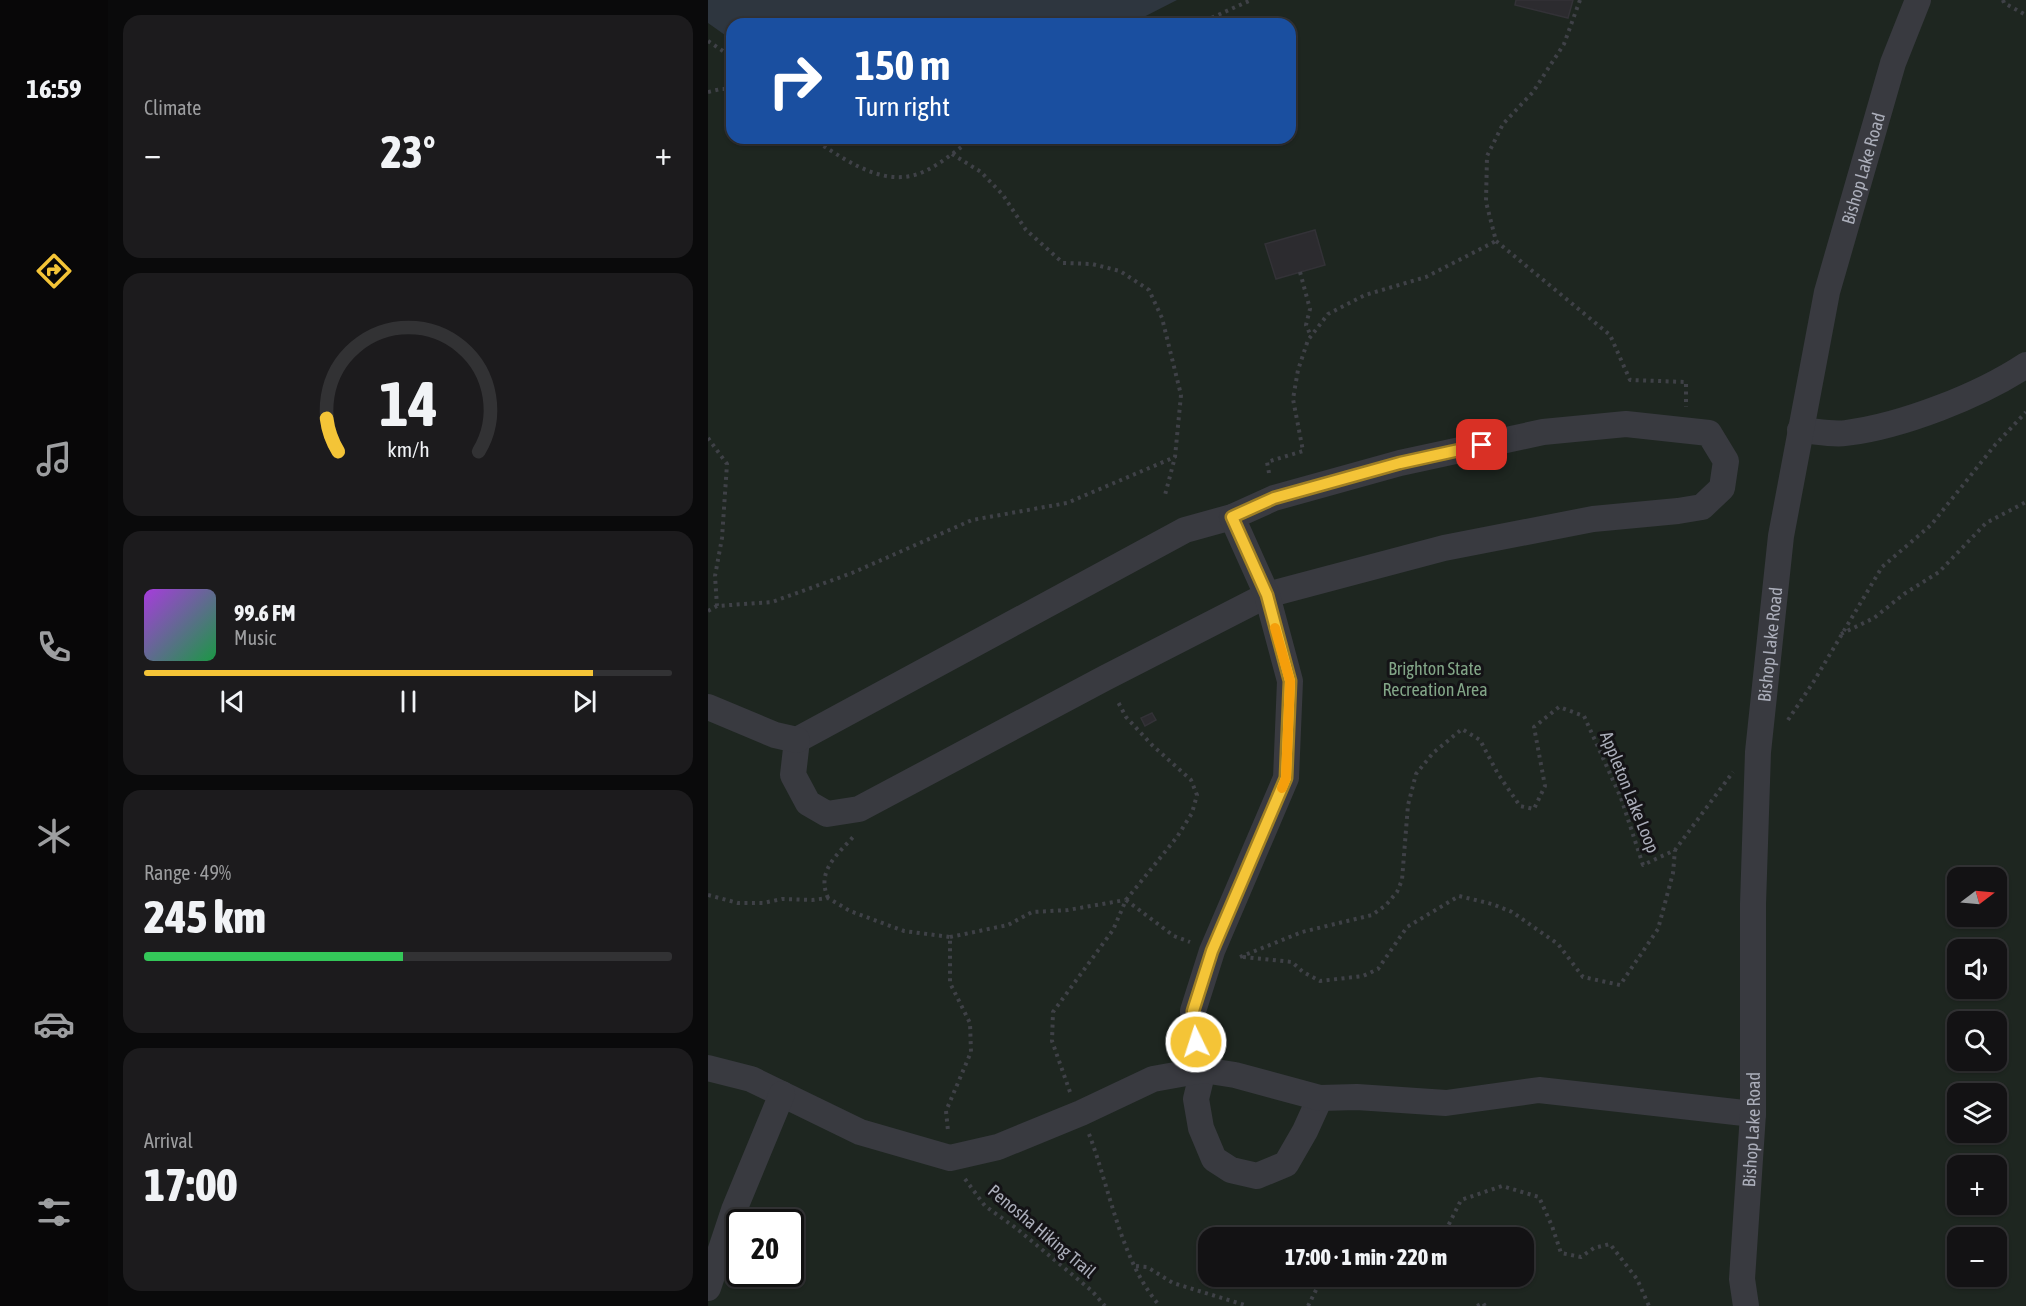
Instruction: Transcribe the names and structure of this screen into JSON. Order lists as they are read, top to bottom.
{
  "streets": {
    "street": ["Bishop Lake Road"],
    "path": ["Appleton Lake Loop", "Penosha Hiking Trail"]
  },
  "parks": ["Brighton State Recreation Area"],
  "north": "right",
  "page": {
    "tabs": "16:59",
    "tile": [
      "Climate",
      ["Range · 49%", "245 km"],
      ["Arrival", "17:00"]
    ],
    "turn": ["150 m", "Turn right"],
    "heat": ["−", "23°", "+"],
    "song": ["99.6 FM", "Music"],
    "map_buttons": ["+", "−"],
    "limit": "20",
    "trip": "17:00 · 1 min · 220 m",
    "gauge": ["14", "km/h"]
  }
}
